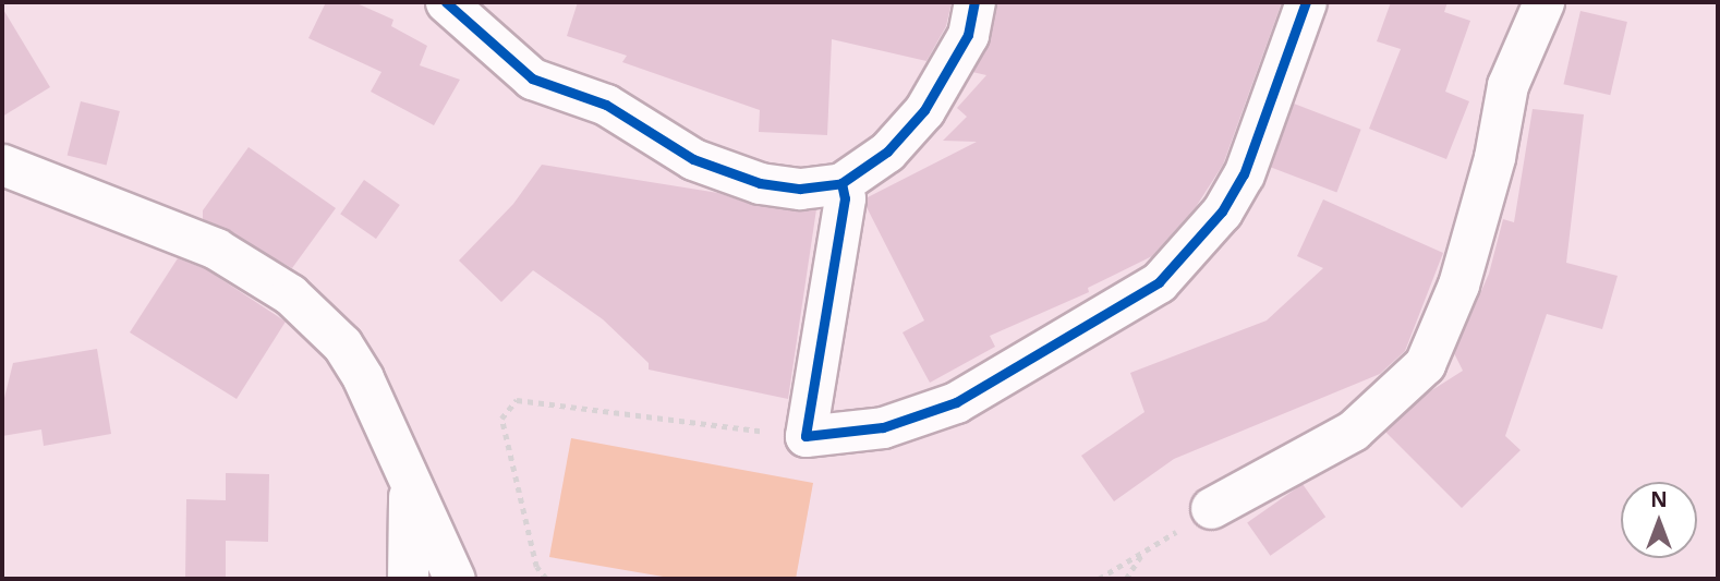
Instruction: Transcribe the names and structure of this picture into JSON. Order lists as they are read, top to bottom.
{
  "north": "top"
}
